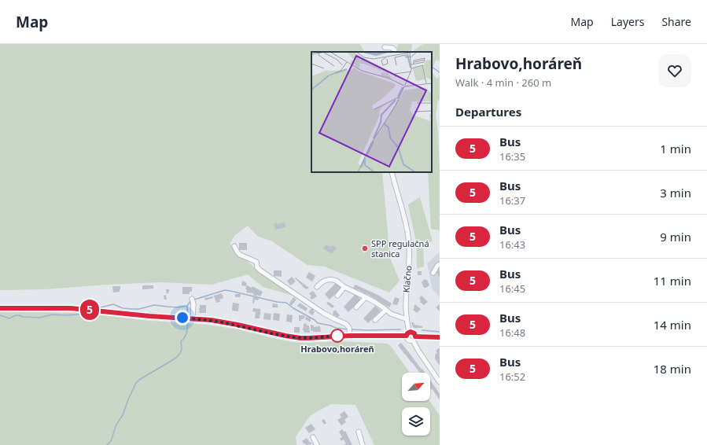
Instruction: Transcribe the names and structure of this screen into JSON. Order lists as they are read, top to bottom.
{
  "streets": {
    "street": ["Klačno"]
  },
  "places": ["SPP regulačná stanica", "Hrabovo,horáreň"],
  "lines": ["bus line 5"],
  "north": "top right",
  "page": {
    "header": "Map",
    "nav": ["Map", "Layers", "Share"],
    "on_map": "5",
    "heading": [
      ["Hrabovo,horáreň", "Walk · 4 min · 260 m"],
      "Departures"
    ],
    "list": [
      {
        "mark": "5",
        "name": "Bus",
        "note": "16:35",
        "value": "1 min"
      },
      {
        "mark": "5",
        "name": "Bus",
        "note": "16:37",
        "value": "3 min"
      },
      {
        "mark": "5",
        "name": "Bus",
        "note": "16:43",
        "value": "9 min"
      },
      {
        "mark": "5",
        "name": "Bus",
        "note": "16:45",
        "value": "11 min"
      },
      {
        "mark": "5",
        "name": "Bus",
        "note": "16:48",
        "value": "14 min"
      },
      {
        "mark": "5",
        "name": "Bus",
        "note": "16:52",
        "value": "18 min"
      }
    ]
  }
}
